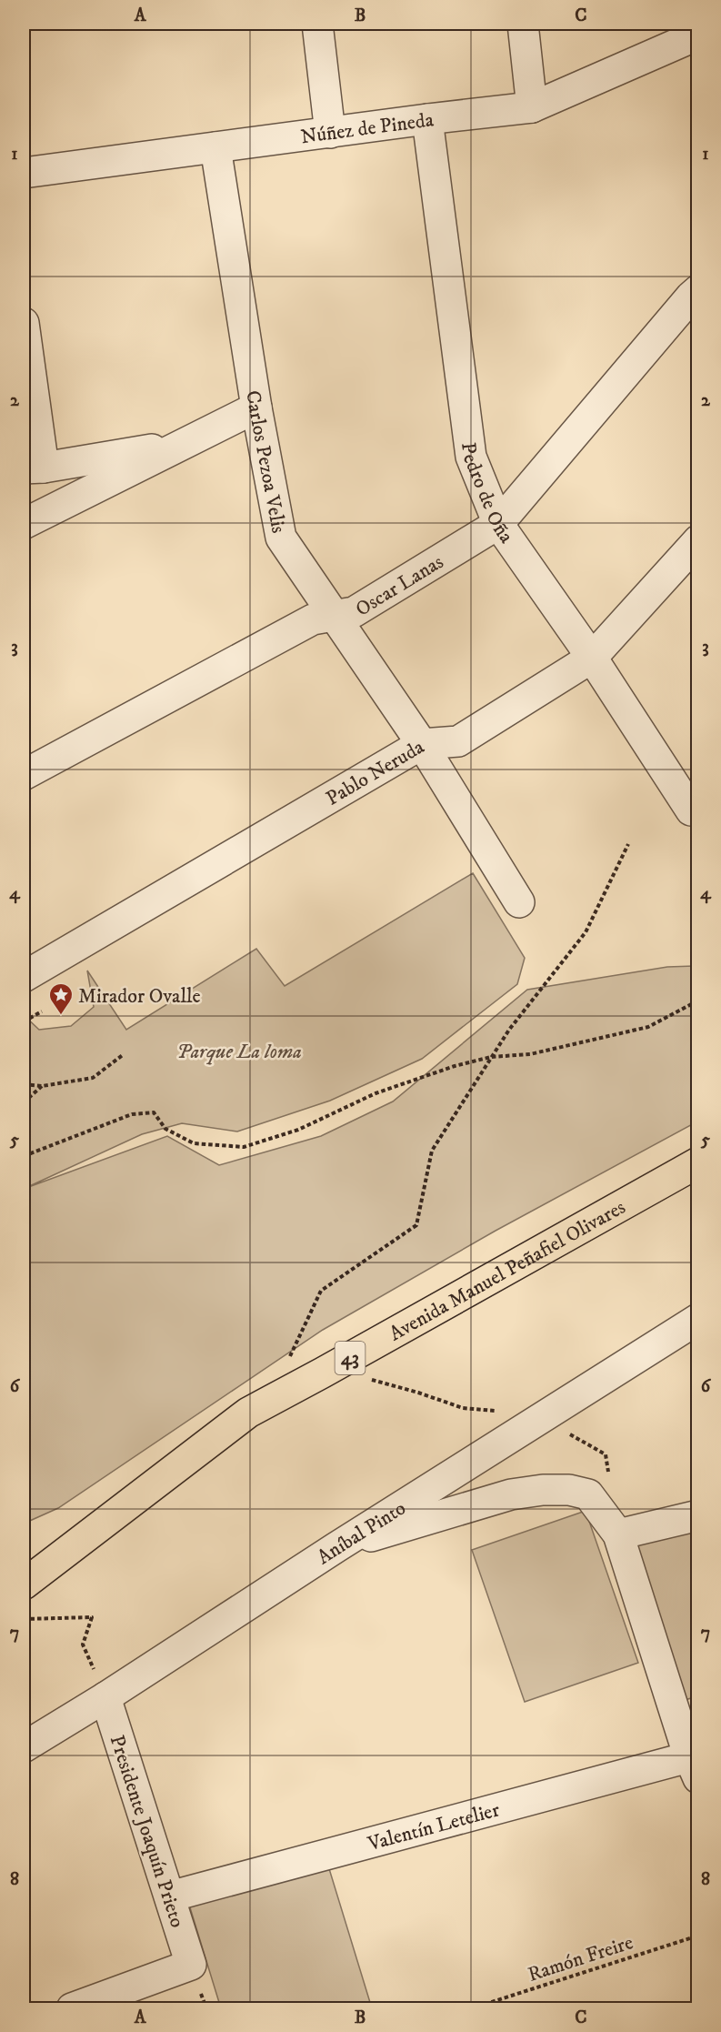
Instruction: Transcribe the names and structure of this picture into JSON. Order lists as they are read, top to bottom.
{
  "streets": {
    "main road": ["Avenida Manuel Peñafiel Olivares", "43"],
    "street": [
      "Núñez de Pineda",
      "Carlos Pezoa Velis",
      "Pedro de Oña",
      "Oscar Lanas",
      "Pablo Neruda",
      "Aníbal Pinto",
      "Valentín Letelier",
      "Presidente Joaquín Prieto"
    ],
    "path": ["Ramón Freire"]
  },
  "crossings": [
    ["Núñez de Pineda", "Carlos Pezoa Velis"],
    ["Núñez de Pineda", "Pedro de Oña"],
    ["Carlos Pezoa Velis", "Oscar Lanas"],
    ["Carlos Pezoa Velis", "Pablo Neruda"],
    ["Pedro de Oña", "Oscar Lanas"],
    ["Pedro de Oña", "Pablo Neruda"],
    ["Aníbal Pinto", "Presidente Joaquín Prieto"],
    ["Valentín Letelier", "Presidente Joaquín Prieto"]
  ],
  "parks": ["Parque La loma"],
  "places": {
    "place": ["Mirador Ovalle"]
  },
  "grid": {
    "columns": ["A", "B", "C"],
    "rows": [
      "1",
      "2",
      "3",
      "4",
      "5",
      "6",
      "7",
      "8"
    ]
  }
}
